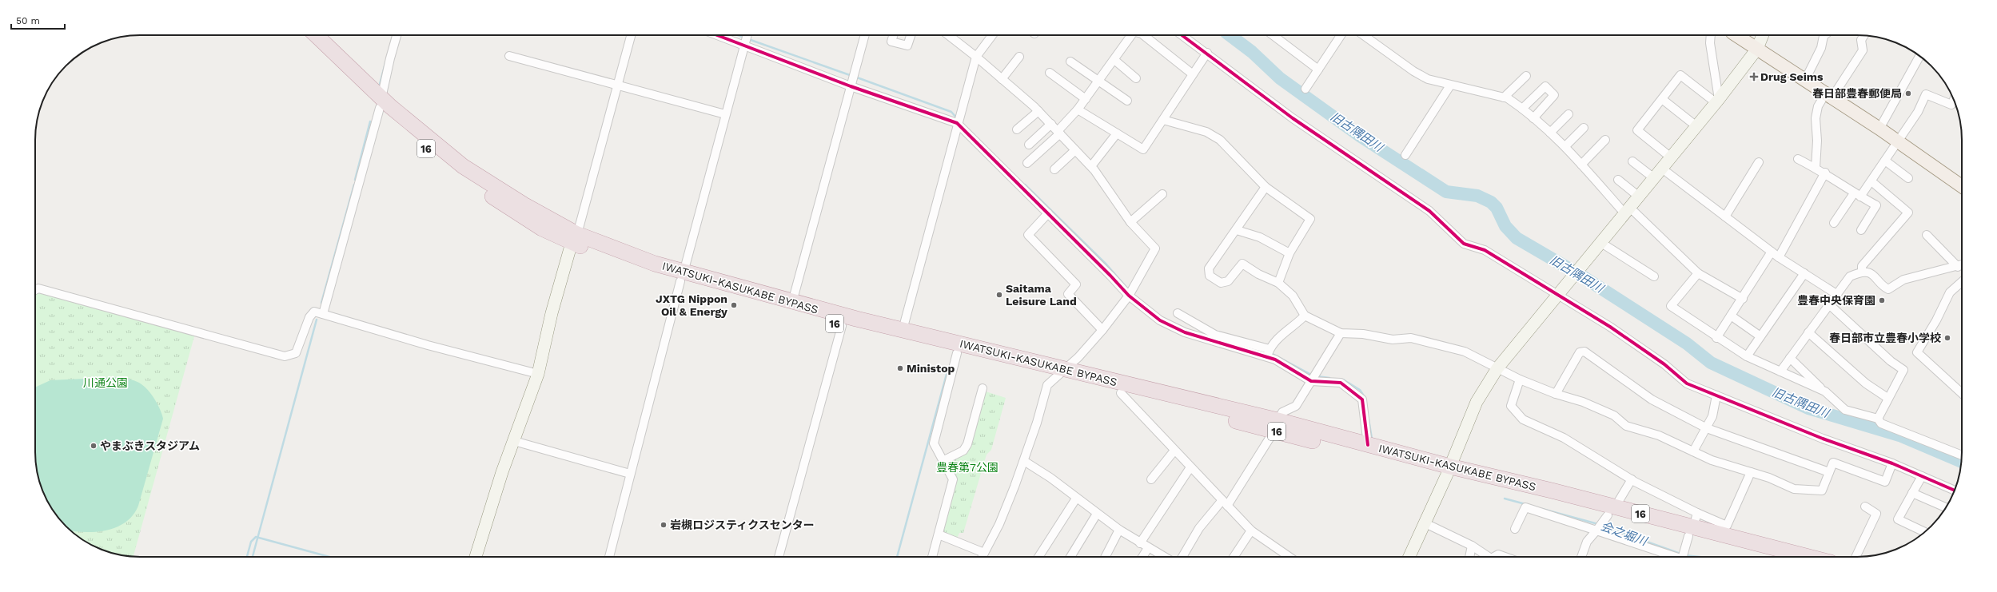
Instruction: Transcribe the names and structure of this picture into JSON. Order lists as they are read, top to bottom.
{
  "streets": {
    "highway": ["16", "IWATSUKI-KASUKABE BYPASS"]
  },
  "water": ["旧古隅田川", "会之堀川"],
  "parks": ["川通公園", "豊春第7公園"],
  "places": {
    "health": ["Drug Seims"],
    "other": [
      "春日部豊春郵便局",
      "Saitama Leisure Land",
      "豊春中央保育園",
      "JXTG Nippon Oil & Energy",
      "春日部市立豊春小学校",
      "Ministop",
      "やまぶきスタジアム",
      "岩槻ロジスティクスセンター"
    ]
  },
  "scale_bar": "50 m"
}
